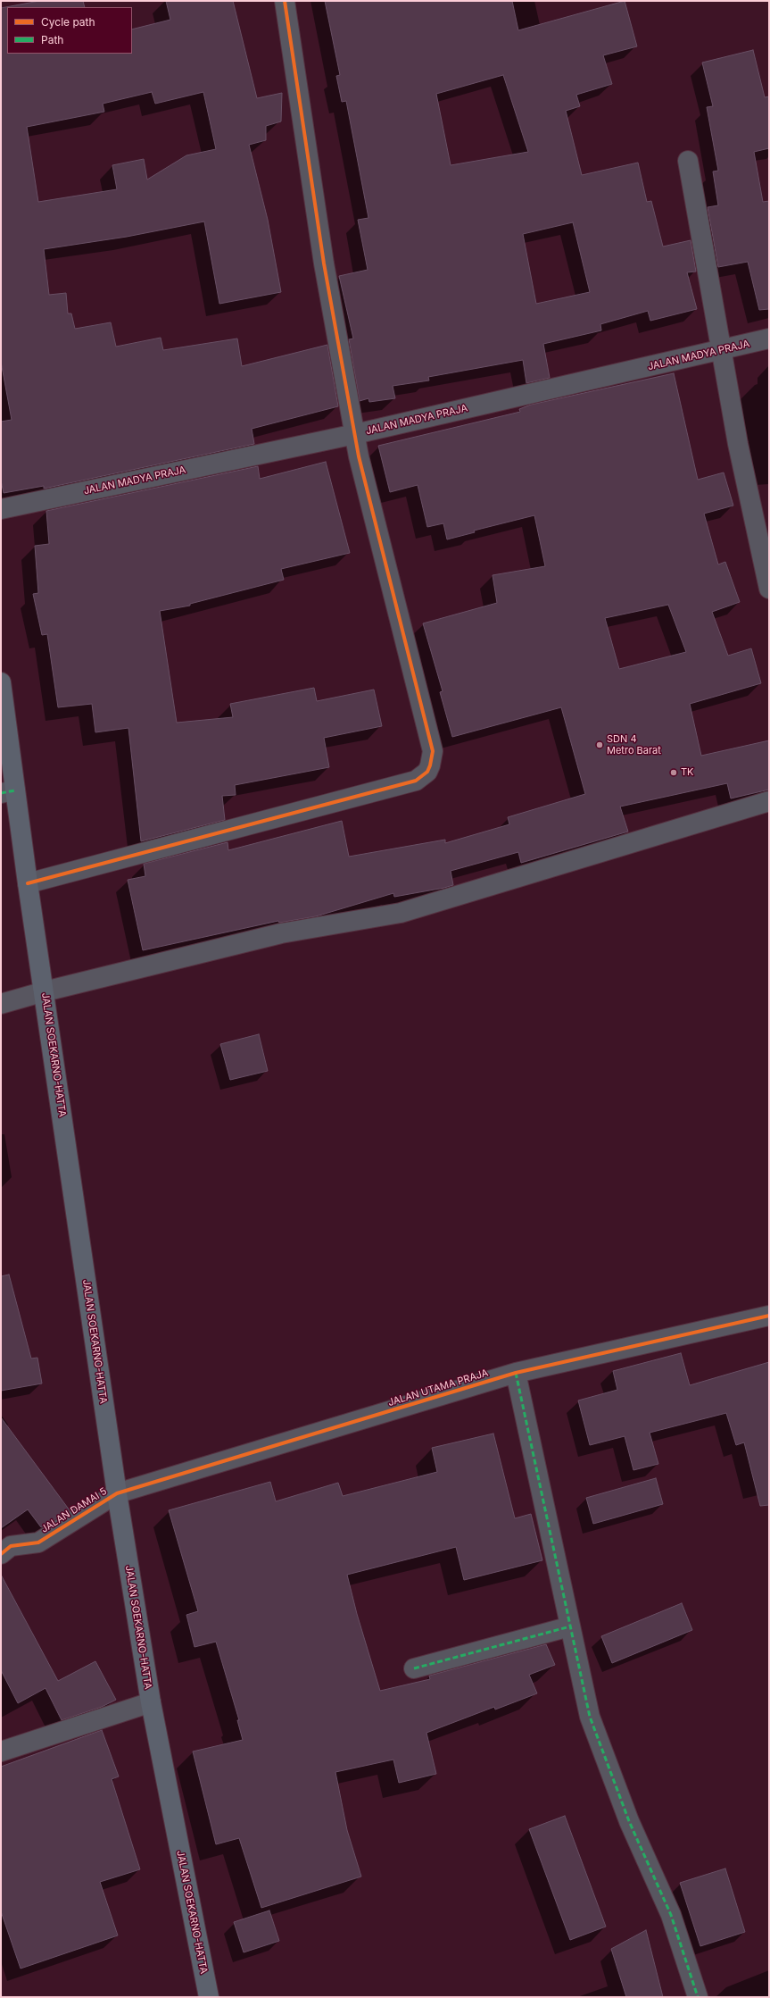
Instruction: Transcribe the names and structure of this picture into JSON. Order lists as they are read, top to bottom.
{
  "streets": {
    "main road": ["JALAN SOEKARNO-HATTA"],
    "street": ["JALAN MADYA PRAJA", "JALAN UTAMA PRAJA", "JALAN DAMAI 5"]
  },
  "crossings": [
    ["JALAN SOEKARNO-HATTA", "JALAN UTAMA PRAJA"],
    ["JALAN SOEKARNO-HATTA", "JALAN DAMAI 5"],
    ["JALAN UTAMA PRAJA", "JALAN DAMAI 5"]
  ],
  "places": ["SDN 4 Metro Barat", "TK"],
  "legend": ["Cycle path", "Path"]
}
